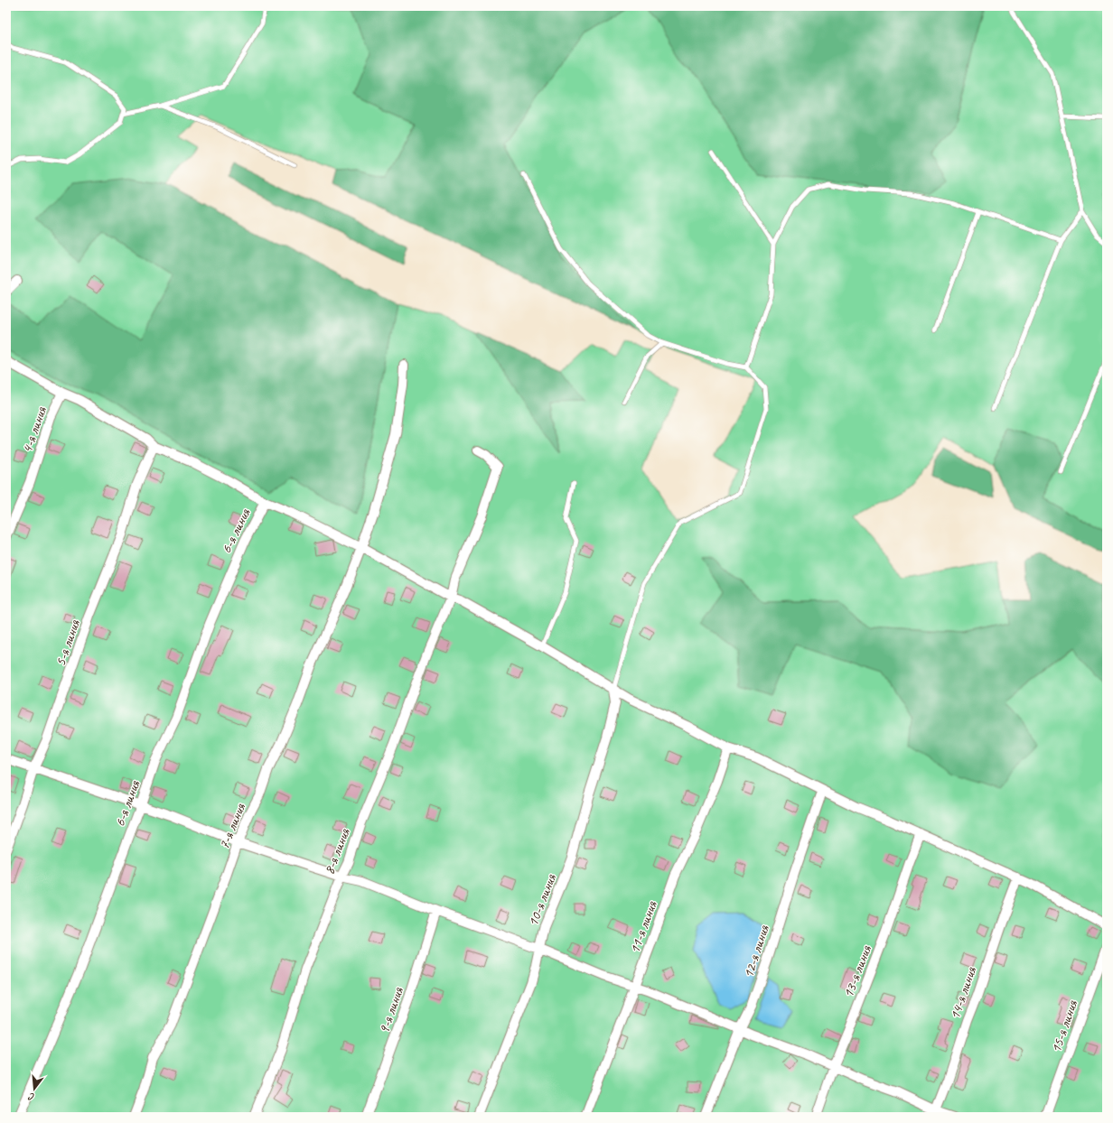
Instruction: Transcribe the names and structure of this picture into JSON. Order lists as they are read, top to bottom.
{
  "streets": {
    "street": [
      "4-я линия",
      "6-я линия",
      "5-я линия",
      "7-я линия",
      "8-я линия",
      "10-я линия",
      "11-я линия",
      "12-я линия",
      "13-я линия",
      "14-я линия",
      "9-я линия",
      "15-я линия"
    ]
  },
  "north": "bottom"
}
